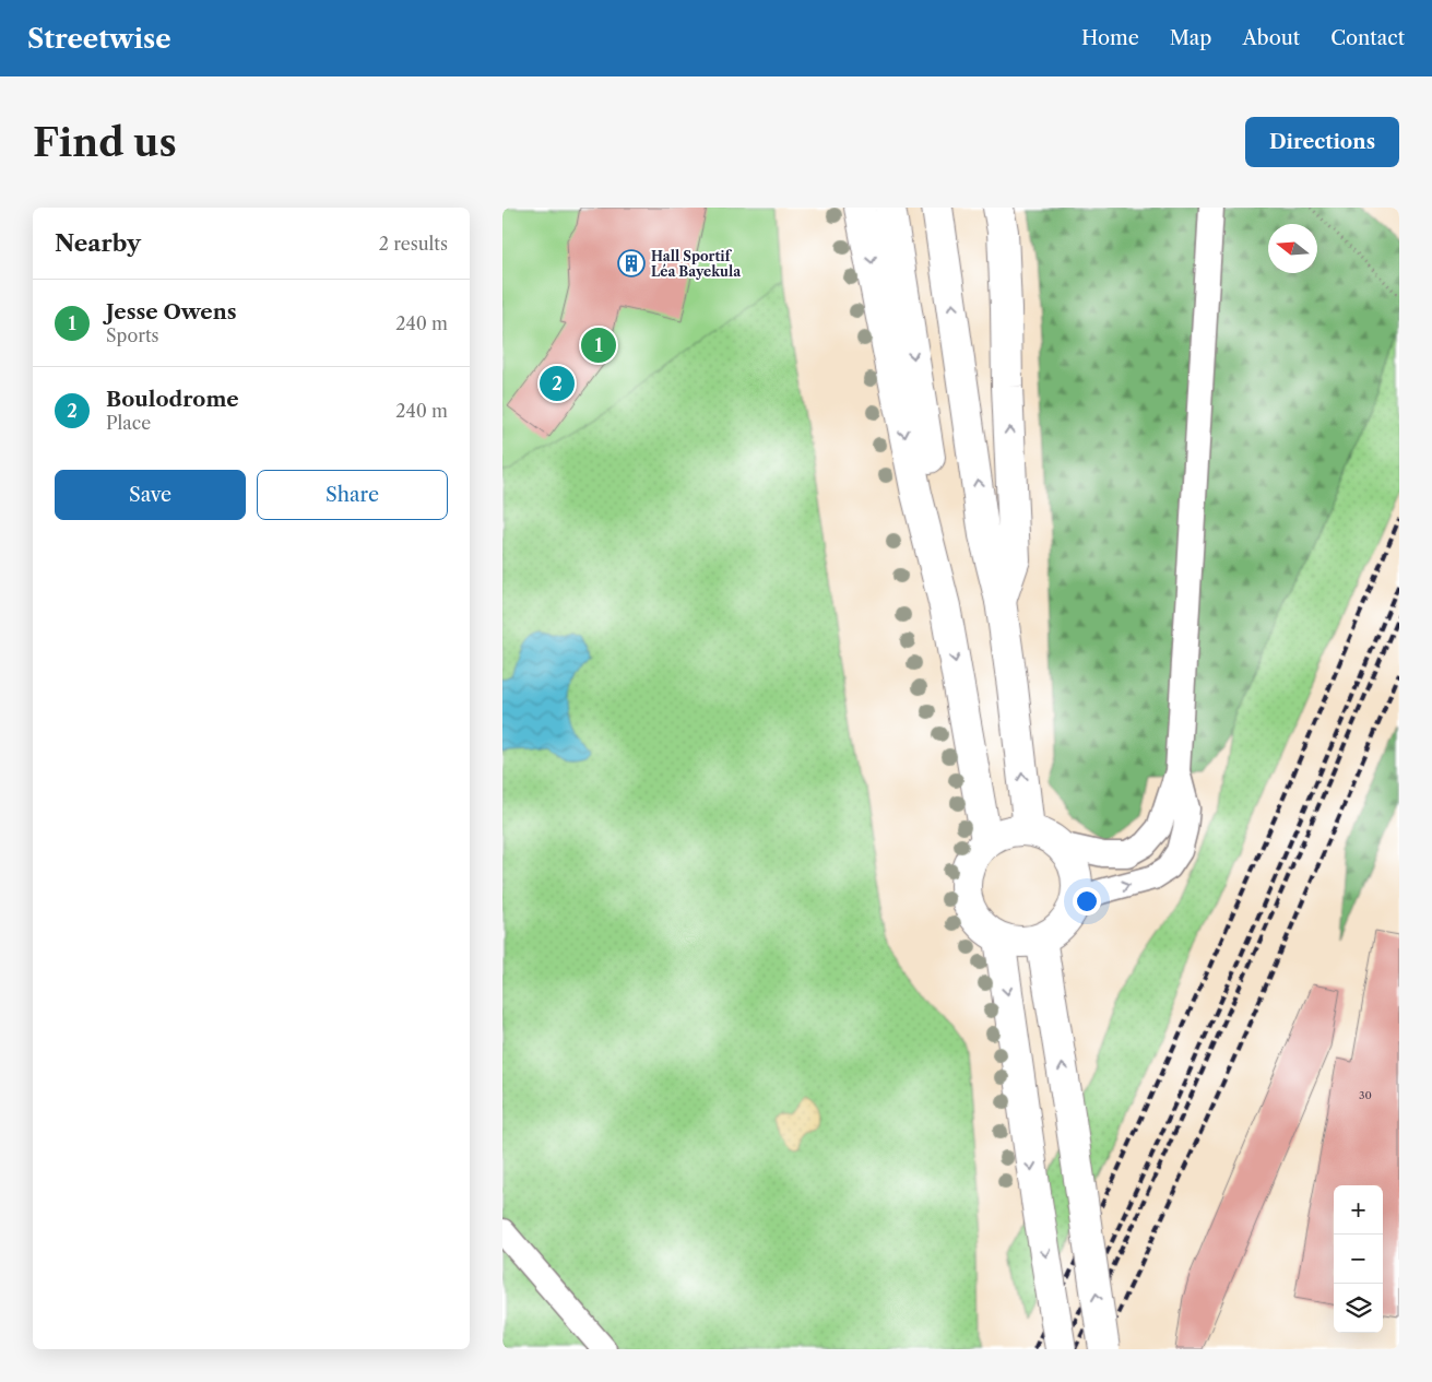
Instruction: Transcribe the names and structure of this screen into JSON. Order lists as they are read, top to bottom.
{
  "places": {
    "building": ["Hall Sportif Léa Bayekula"]
  },
  "house_numbers": ["30"],
  "north": "left",
  "page": {
    "header": "Streetwise",
    "nav": [
      "Home",
      "Map",
      "About",
      "Contact"
    ],
    "buttons": [
      "Directions",
      ["Save", "Share"]
    ],
    "title": "Find us",
    "heading": ["Nearby", "2 results"],
    "list": [
      {
        "mark": "1",
        "name": "Jesse Owens",
        "note": "Sports",
        "value": "240 m"
      },
      {
        "mark": "2",
        "name": "Boulodrome",
        "note": "Place",
        "value": "240 m"
      }
    ],
    "pins": ["1", "2"],
    "map_buttons": ["+", "−"]
  }
}
